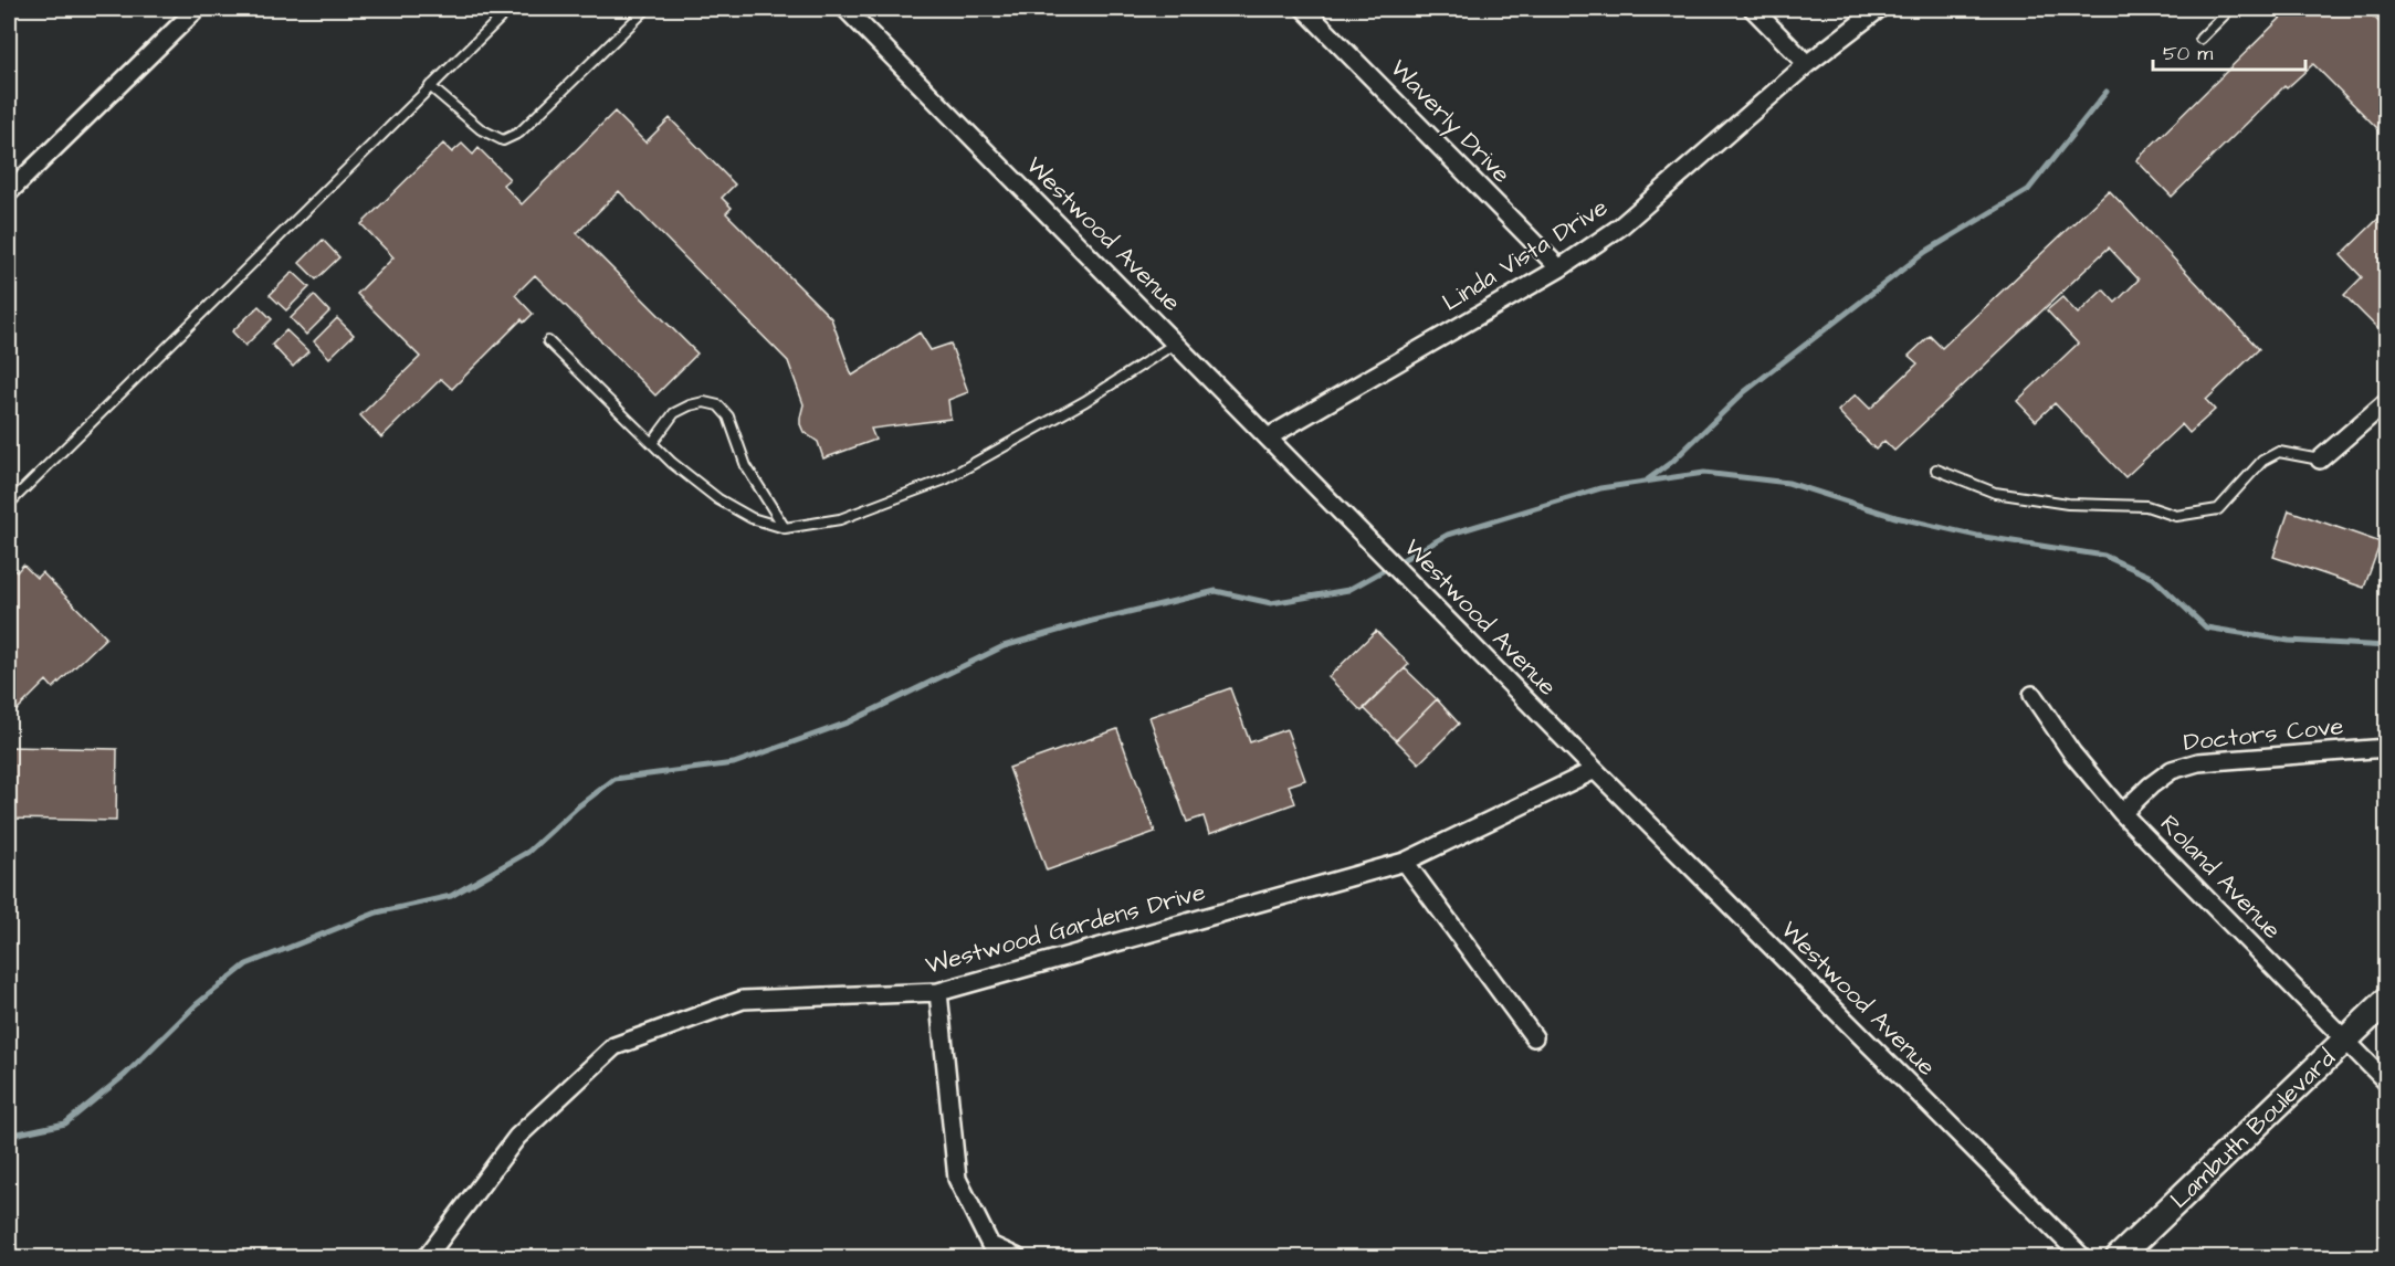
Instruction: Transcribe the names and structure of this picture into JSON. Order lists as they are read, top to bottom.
{
  "streets": {
    "street": [
      "Waverly Drive",
      "Westwood Avenue",
      "Linda Vista Drive",
      "Doctors Cove",
      "Roland Avenue",
      "Westwood Gardens Drive",
      "Lambuth Boulevard"
    ]
  },
  "crossings": [
    ["Waverly Drive", "Linda Vista Drive"],
    ["Westwood Avenue", "Linda Vista Drive"],
    ["Westwood Avenue", "Westwood Gardens Drive"],
    ["Doctors Cove", "Roland Avenue"],
    ["Roland Avenue", "Lambuth Boulevard"]
  ],
  "scale_bar": "50 m"
}
